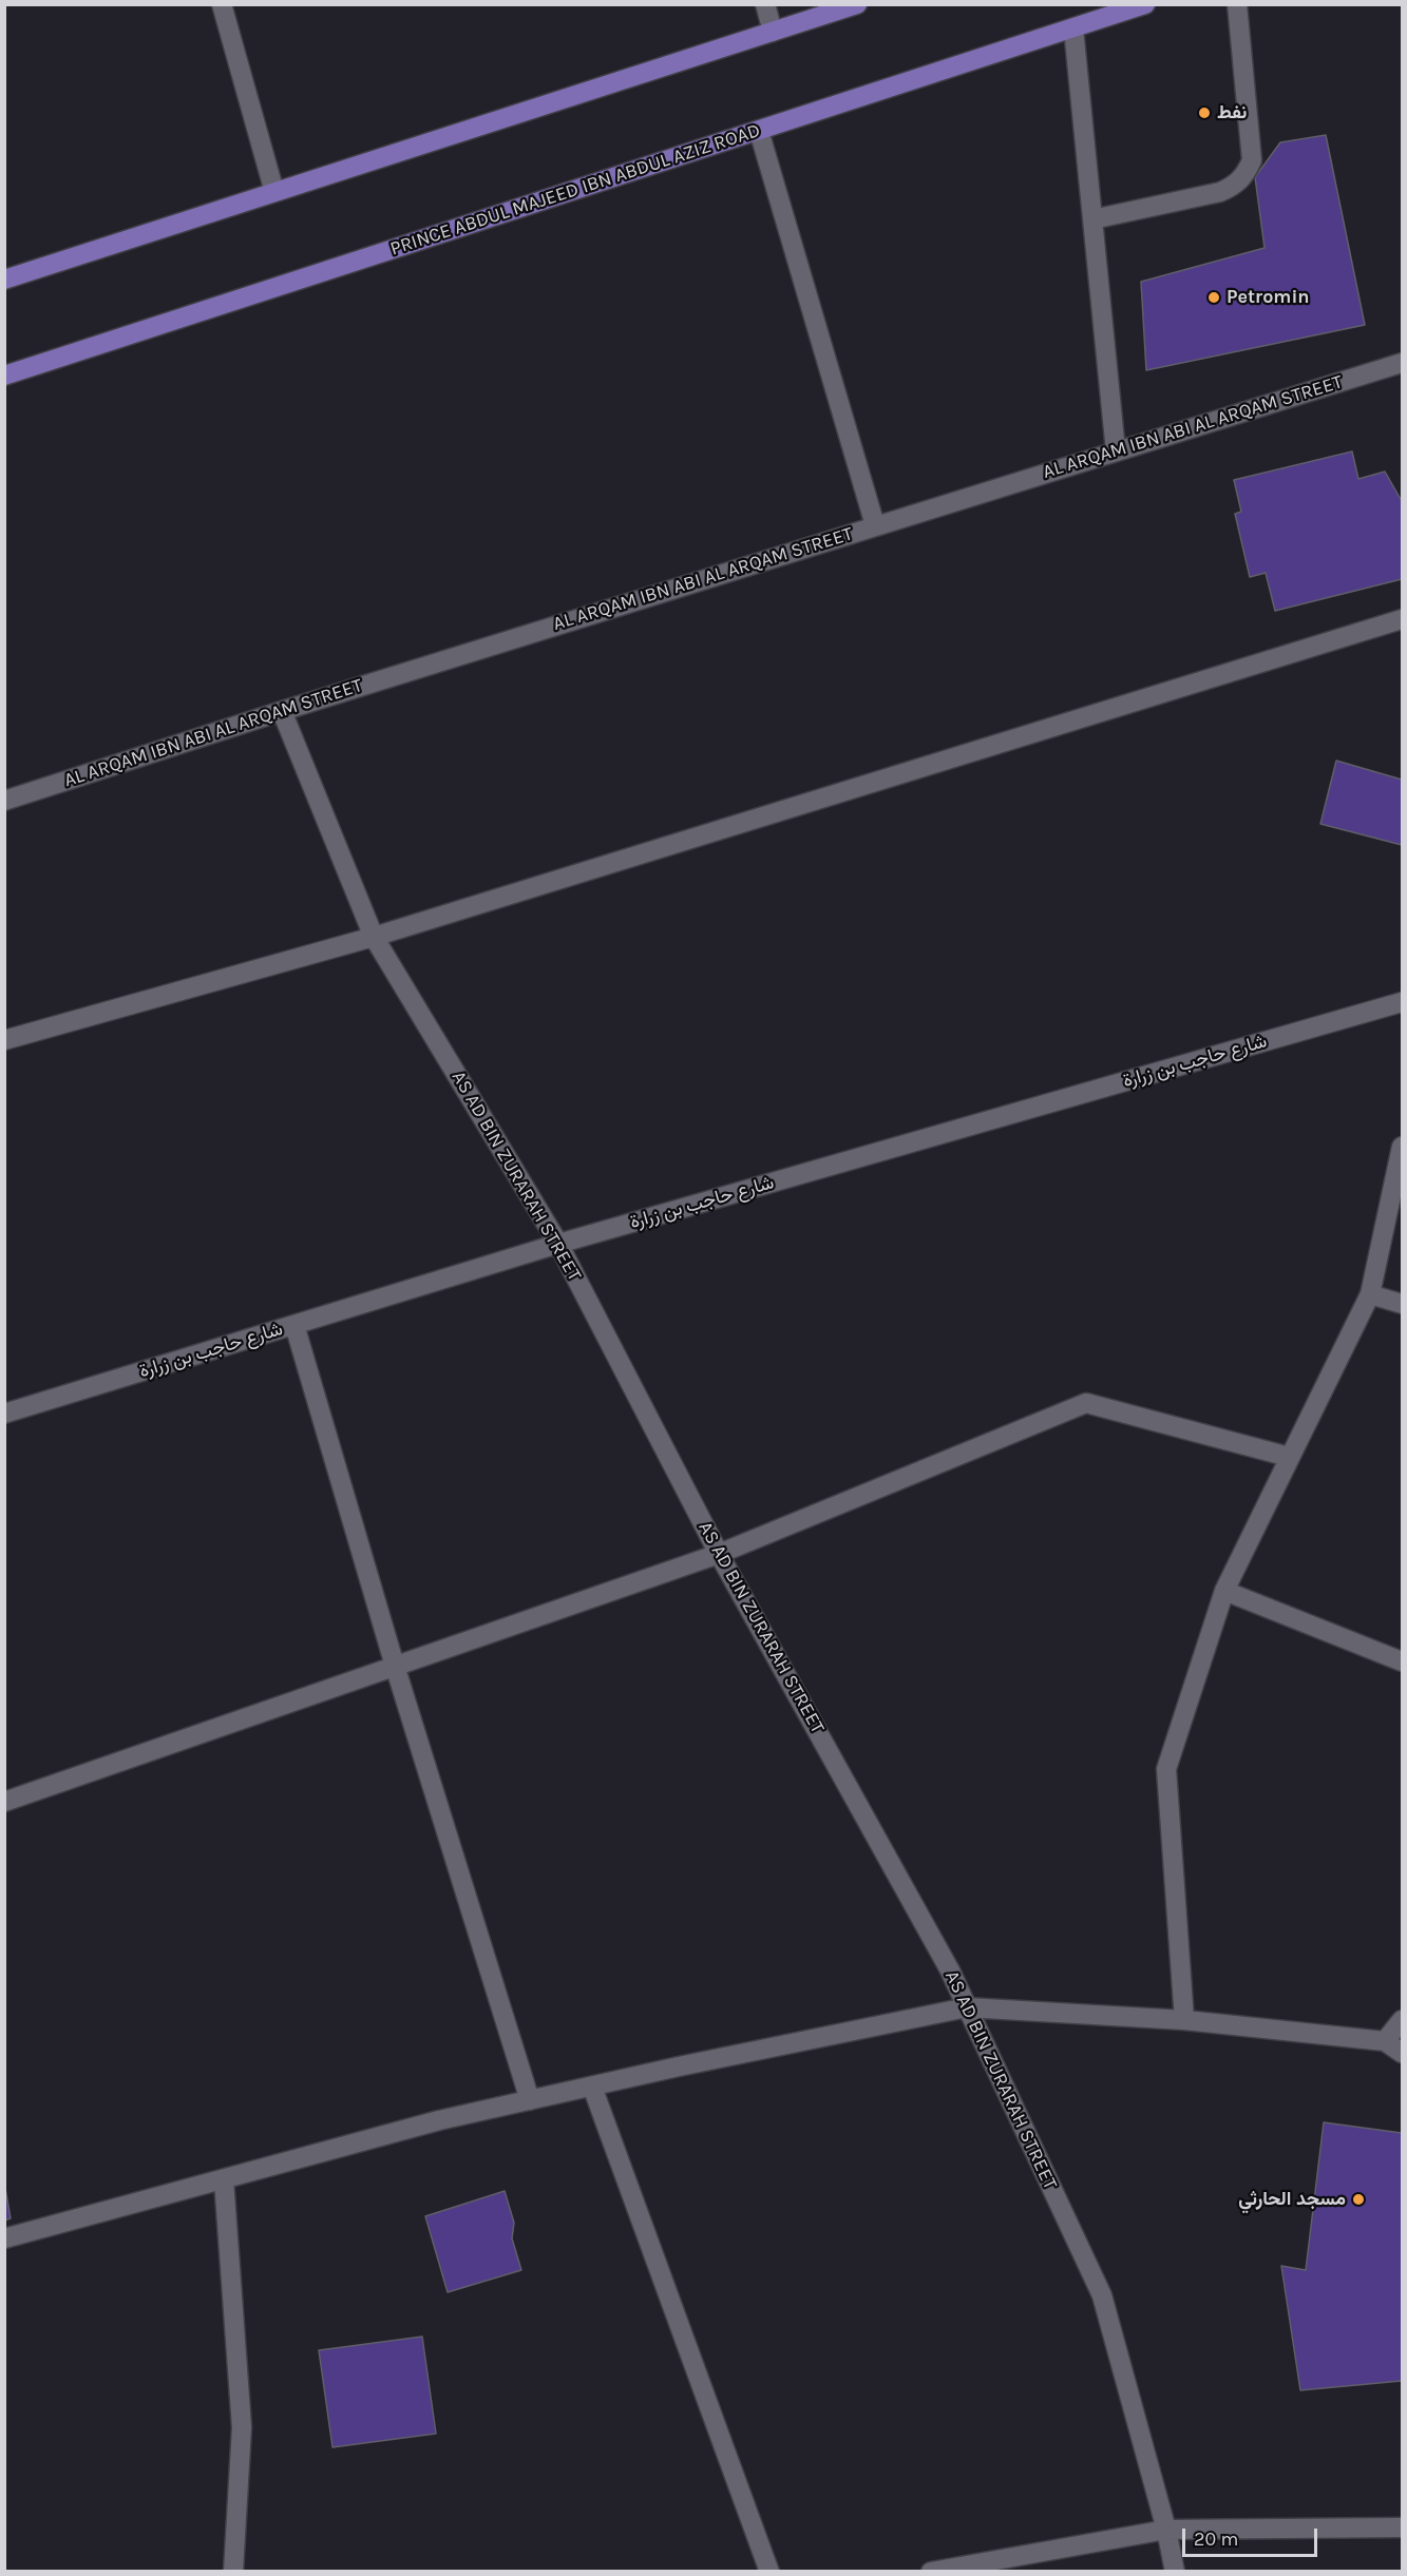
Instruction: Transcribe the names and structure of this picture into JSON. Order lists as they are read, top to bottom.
{
  "streets": {
    "main road": ["PRINCE ABDUL MAJEED IBN ABDUL AZIZ ROAD"],
    "street": ["AL ARQAM IBN ABI AL ARQAM STREET", "شارع حاجب بن زرارة", "AS AD BIN ZURARAH STREET"]
  },
  "crossings": [
    ["AL ARQAM IBN ABI AL ARQAM STREET", "AS AD BIN ZURARAH STREET"],
    ["شارع حاجب بن زرارة", "AS AD BIN ZURARAH STREET"]
  ],
  "places": ["نفط", "Petromin", "مسجد الحارثي"],
  "scale_bar": "20 m"
}
